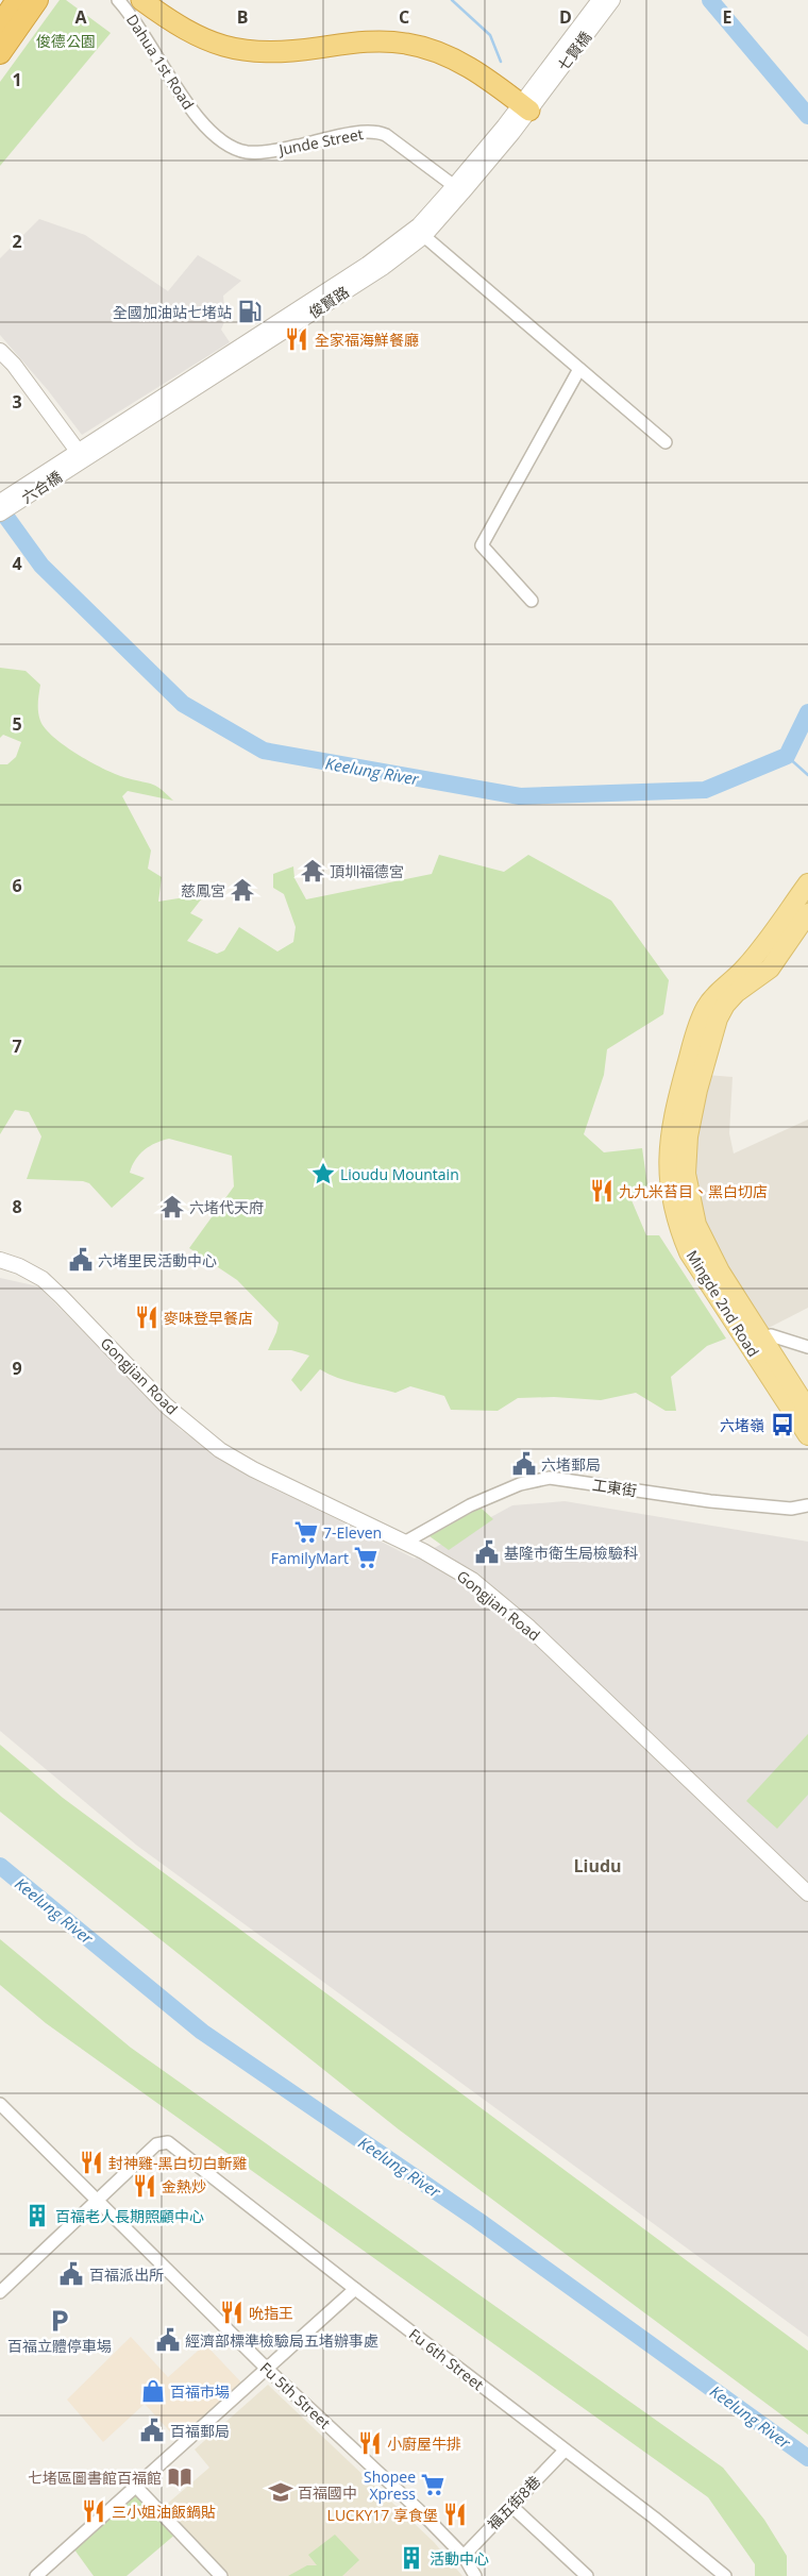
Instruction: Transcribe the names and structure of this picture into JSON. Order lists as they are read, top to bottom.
{
  "streets": {
    "main road": ["Mingde 2nd Road"],
    "street": [
      "七賢橋",
      "Dahua 1st Road",
      "Junde Street",
      "俊賢路",
      "六合橋",
      "Gongjian Road",
      "工東街",
      "Fu 6th Street",
      "Fu 5th Street",
      "福五街8巷"
    ]
  },
  "crossings": [
    ["七賢橋", "俊賢路"],
    ["Dahua 1st Road", "Junde Street"],
    ["Junde Street", "俊賢路"],
    ["俊賢路", "六合橋"],
    ["Gongjian Road", "工東街"],
    ["Fu 6th Street", "Fu 5th Street"],
    ["Fu 6th Street", "福五街8巷"],
    ["Fu 5th Street", "福五街8巷"]
  ],
  "districts": ["Liudu"],
  "water": ["Keelung River"],
  "parks": ["俊德公園"],
  "places": {
    "fuel station": ["全國加油站七堵站"],
    "restaurant": [
      "全家福海鮮餐廳",
      "九九米苔目、黑白切店",
      "麥味登早餐店",
      "封神雞-黑白切白斬雞",
      "金熱炒",
      "吮指王",
      "小廚屋牛排",
      "三小姐油飯鍋貼",
      "LUCKY17 享食堡"
    ],
    "temple": ["頂圳福德宮", "慈鳳宮", "六堵代天府"],
    "place": ["Lioudu Mountain"],
    "public building": [
      "六堵里民活動中心",
      "六堵郵局",
      "基隆市衛生局檢驗科",
      "百福派出所",
      "經濟部標準檢驗局五堵辦事處",
      "百福郵局"
    ],
    "bus stop": ["六堵嶺"],
    "supermarket": ["7-Eleven", "FamilyMart", "Shopee Xpress"],
    "building": ["百福老人長期照顧中心", "活動中心"],
    "parking": ["百福立體停車場"],
    "shop": ["百福市場"],
    "library": ["七堵區圖書館百福館"],
    "school or university": ["百福國中"]
  },
  "grid": {
    "columns": [
      "A",
      "B",
      "C",
      "D",
      "E"
    ],
    "rows": [
      "1",
      "2",
      "3",
      "4",
      "5",
      "6",
      "7",
      "8",
      "9"
    ]
  }
}
